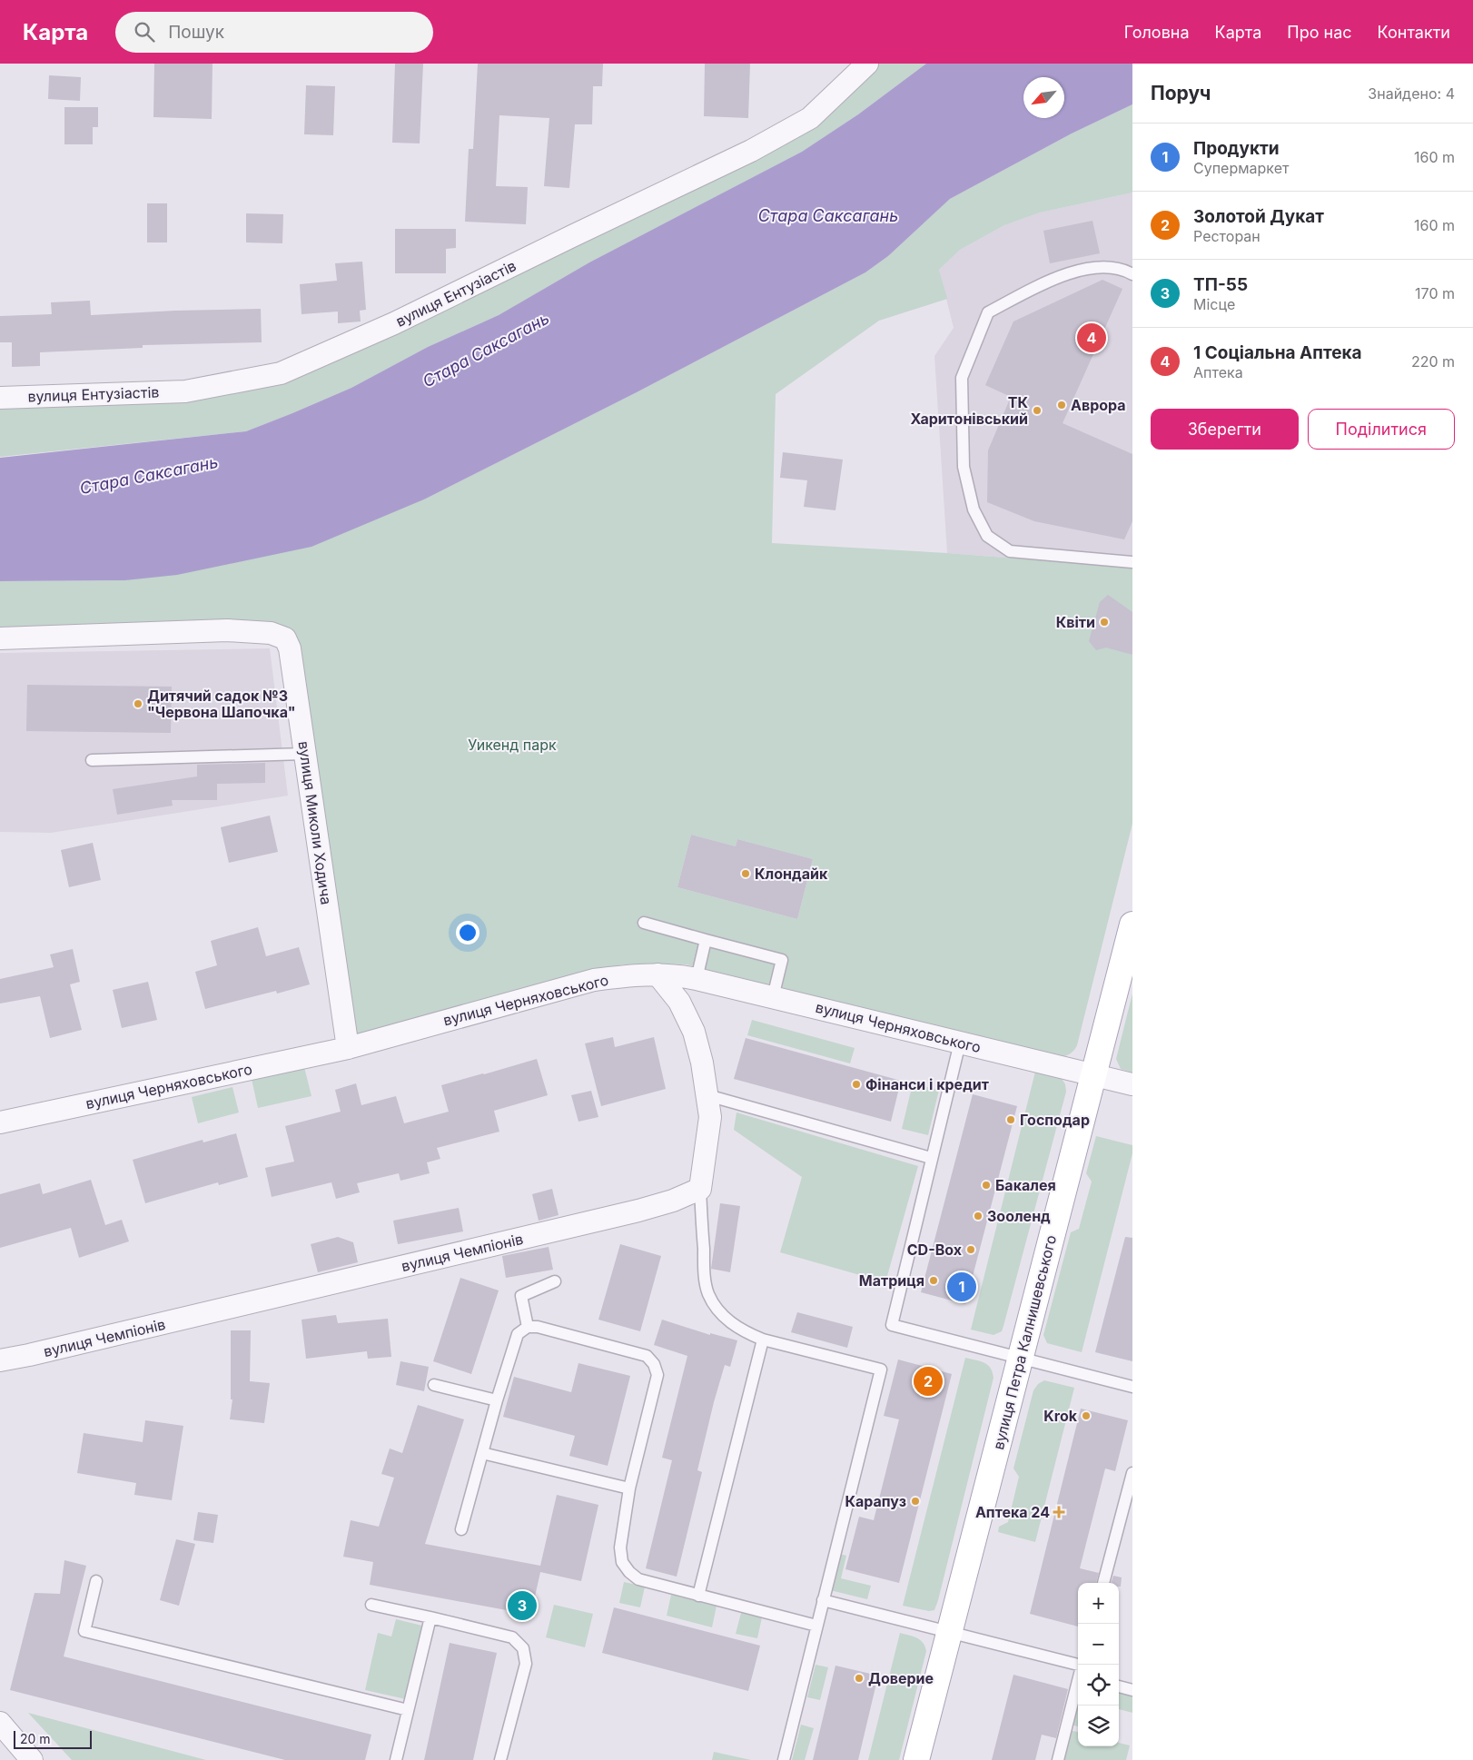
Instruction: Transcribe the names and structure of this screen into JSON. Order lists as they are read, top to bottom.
{
  "streets": {
    "main road": ["вулиця Петра Калнишевського"],
    "street": [
      "вулиця Ентузіастів",
      "вулиця Миколи Ходича",
      "вулиця Черняховського",
      "вулиця Чемпіонів"
    ]
  },
  "crossings": [
    ["вулиця Миколи Ходича", "вулиця Черняховського"],
    ["вулиця Черняховського", "вулиця Петра Калнишевського"]
  ],
  "water": ["Стара Саксагань"],
  "parks": ["Уикенд парк"],
  "places": {
    "other": [
      "Аврора",
      "ТК Харитонівський",
      "Квіти",
      "Дитячий садок №3 \"Червона Шапочка\"",
      "Клондайк",
      "Фінанси і кредит",
      "Господар",
      "Бакалея",
      "Зооленд",
      "CD-Box",
      "Матриця",
      "Krok",
      "Карапуз",
      "Доверие"
    ],
    "health": ["Аптека 24"]
  },
  "scale_bar": "20 m",
  "north": "bottom left",
  "page": {
    "header": "Карта",
    "search": "Пошук",
    "nav": [
      "Головна",
      "Карта",
      "Про нас",
      "Контакти"
    ],
    "heading": ["Поруч", "Знайдено: 4"],
    "list": [
      {
        "mark": "1",
        "name": "Продукти",
        "note": "Супермаркет",
        "value": "160 m"
      },
      {
        "mark": "2",
        "name": "Золотой Дукат",
        "note": "Ресторан",
        "value": "160 m"
      },
      {
        "mark": "3",
        "name": "ТП-55",
        "note": "Місце",
        "value": "170 m"
      },
      {
        "mark": "4",
        "name": "1 Соціальна Аптека",
        "note": "Аптека",
        "value": "220 m"
      }
    ],
    "pins": [
      "4",
      "1",
      "2",
      "3"
    ],
    "buttons": ["Зберегти", "Поділитися"],
    "map_buttons": ["+", "−"],
    "scale": "20 m"
  }
}
